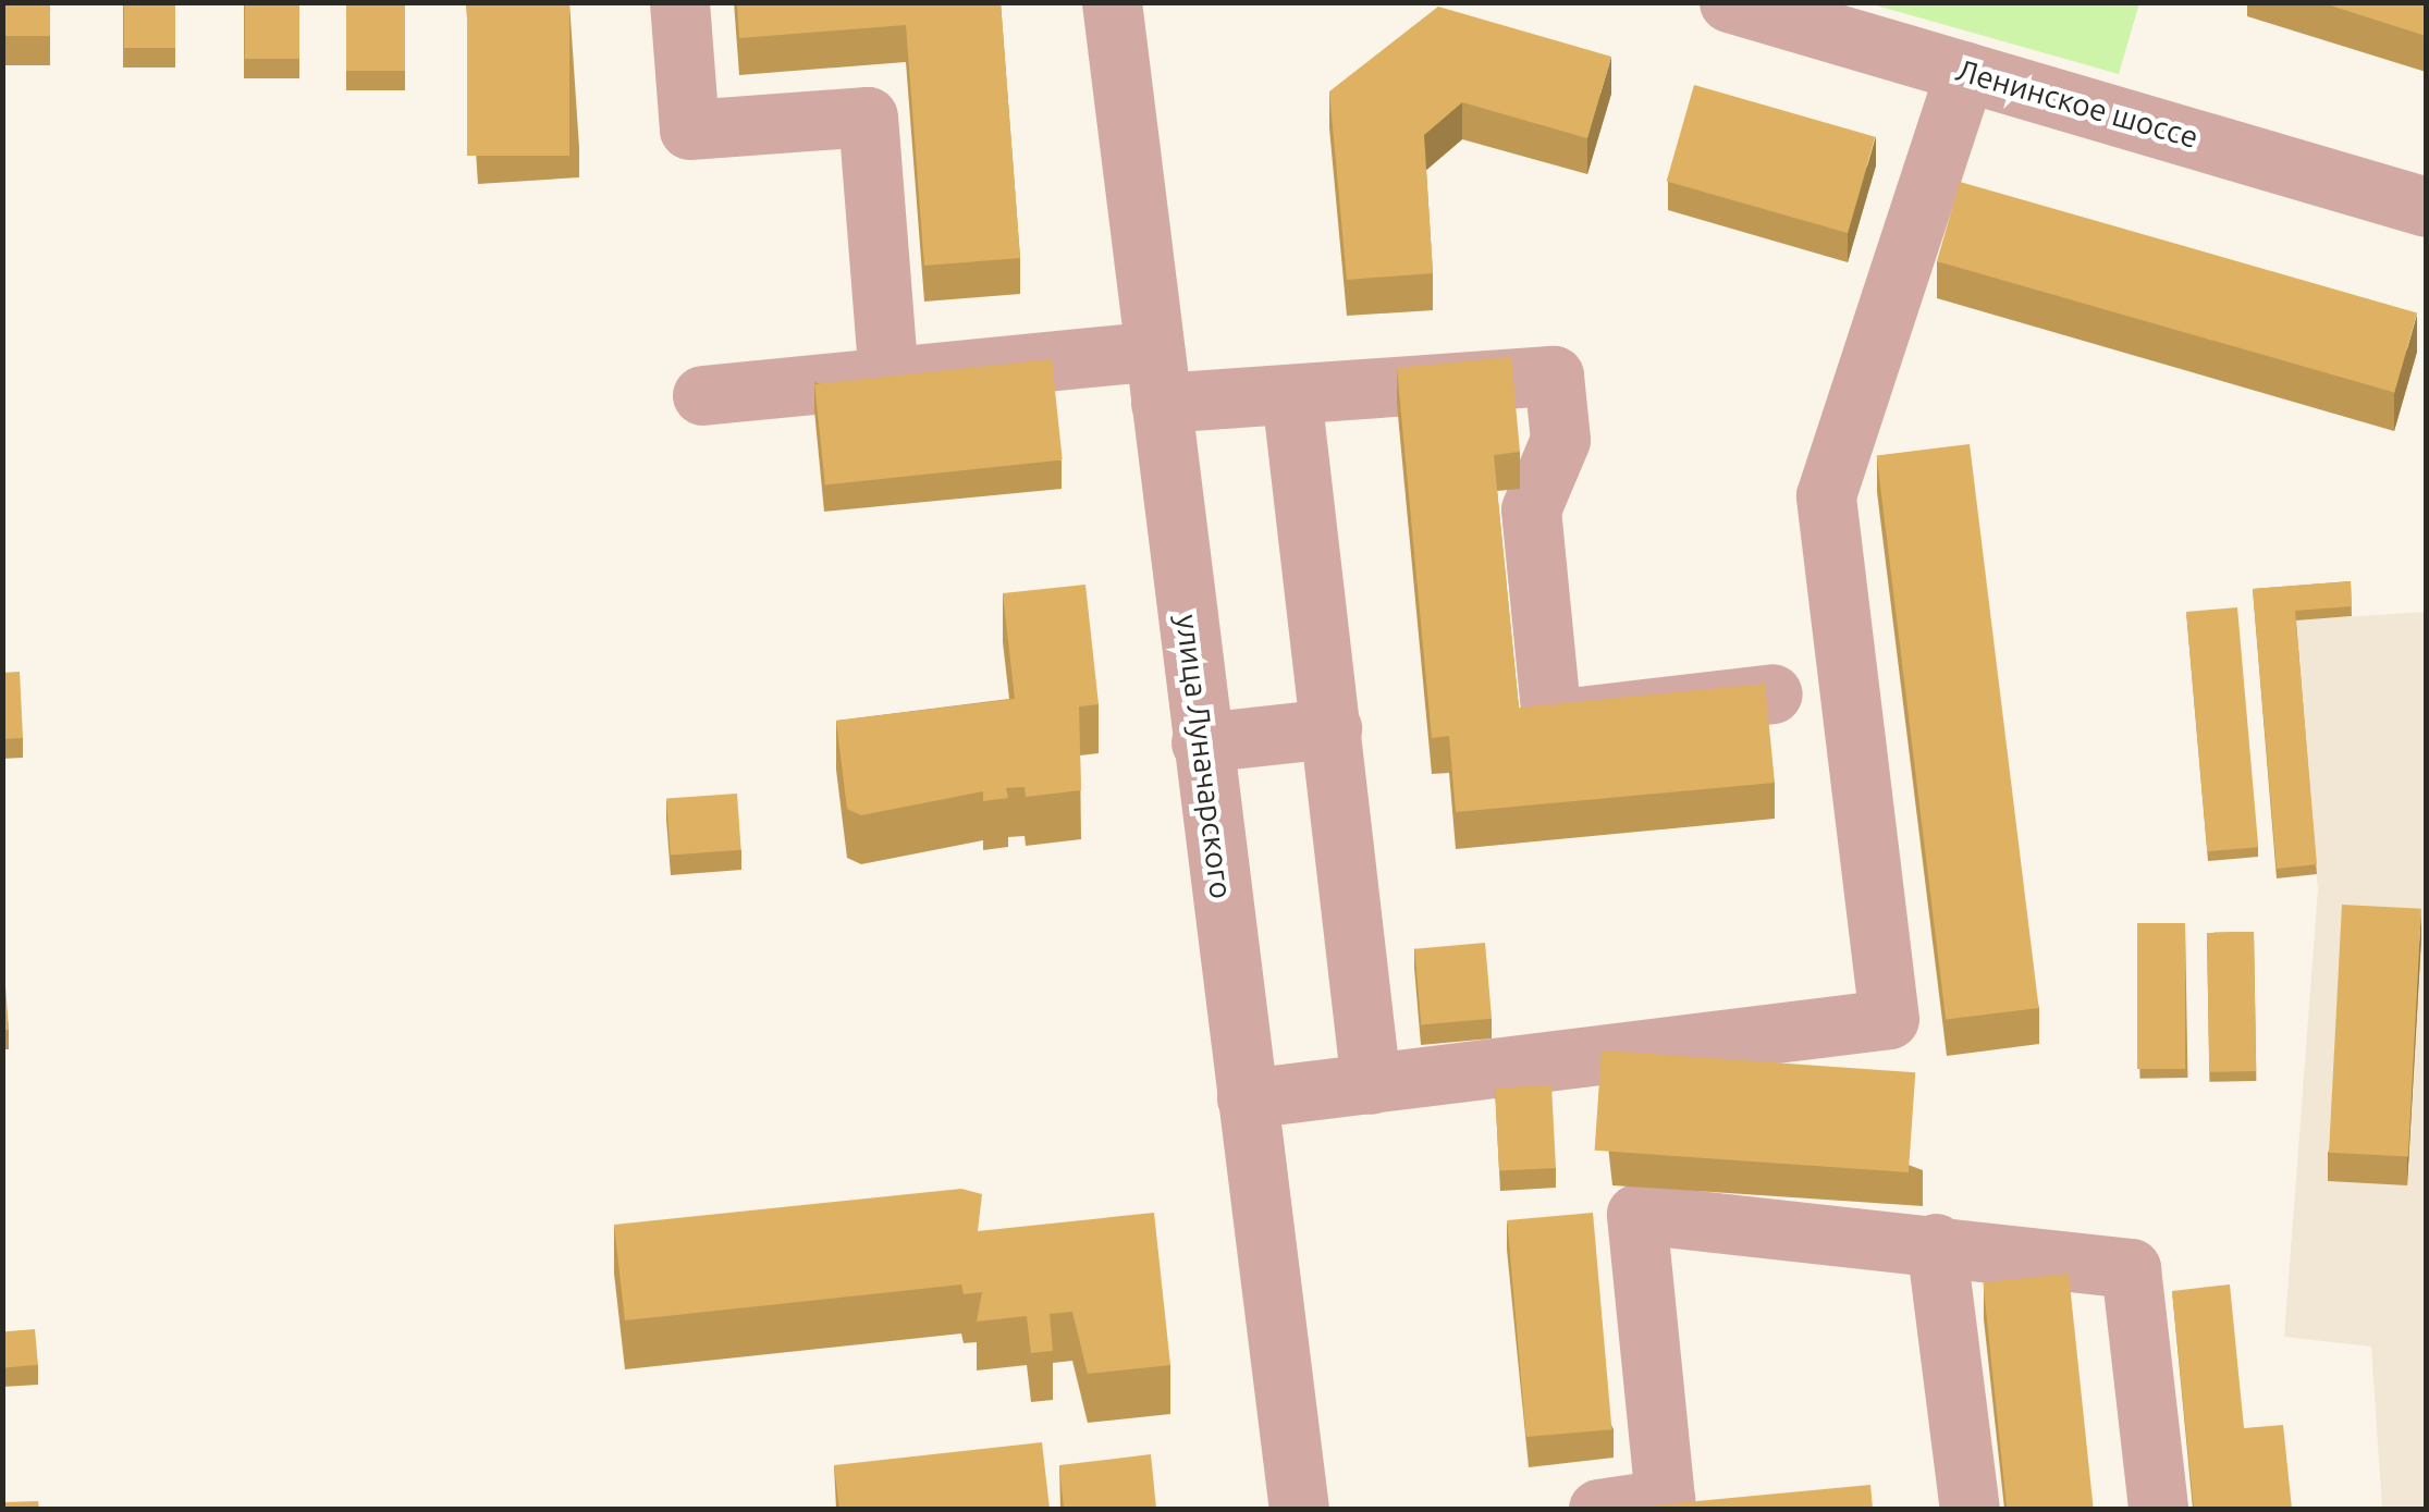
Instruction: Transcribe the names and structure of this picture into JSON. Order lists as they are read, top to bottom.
{
  "streets": {
    "street": ["Ленинское шоссе", "улица Луначарского"]
  }
}
